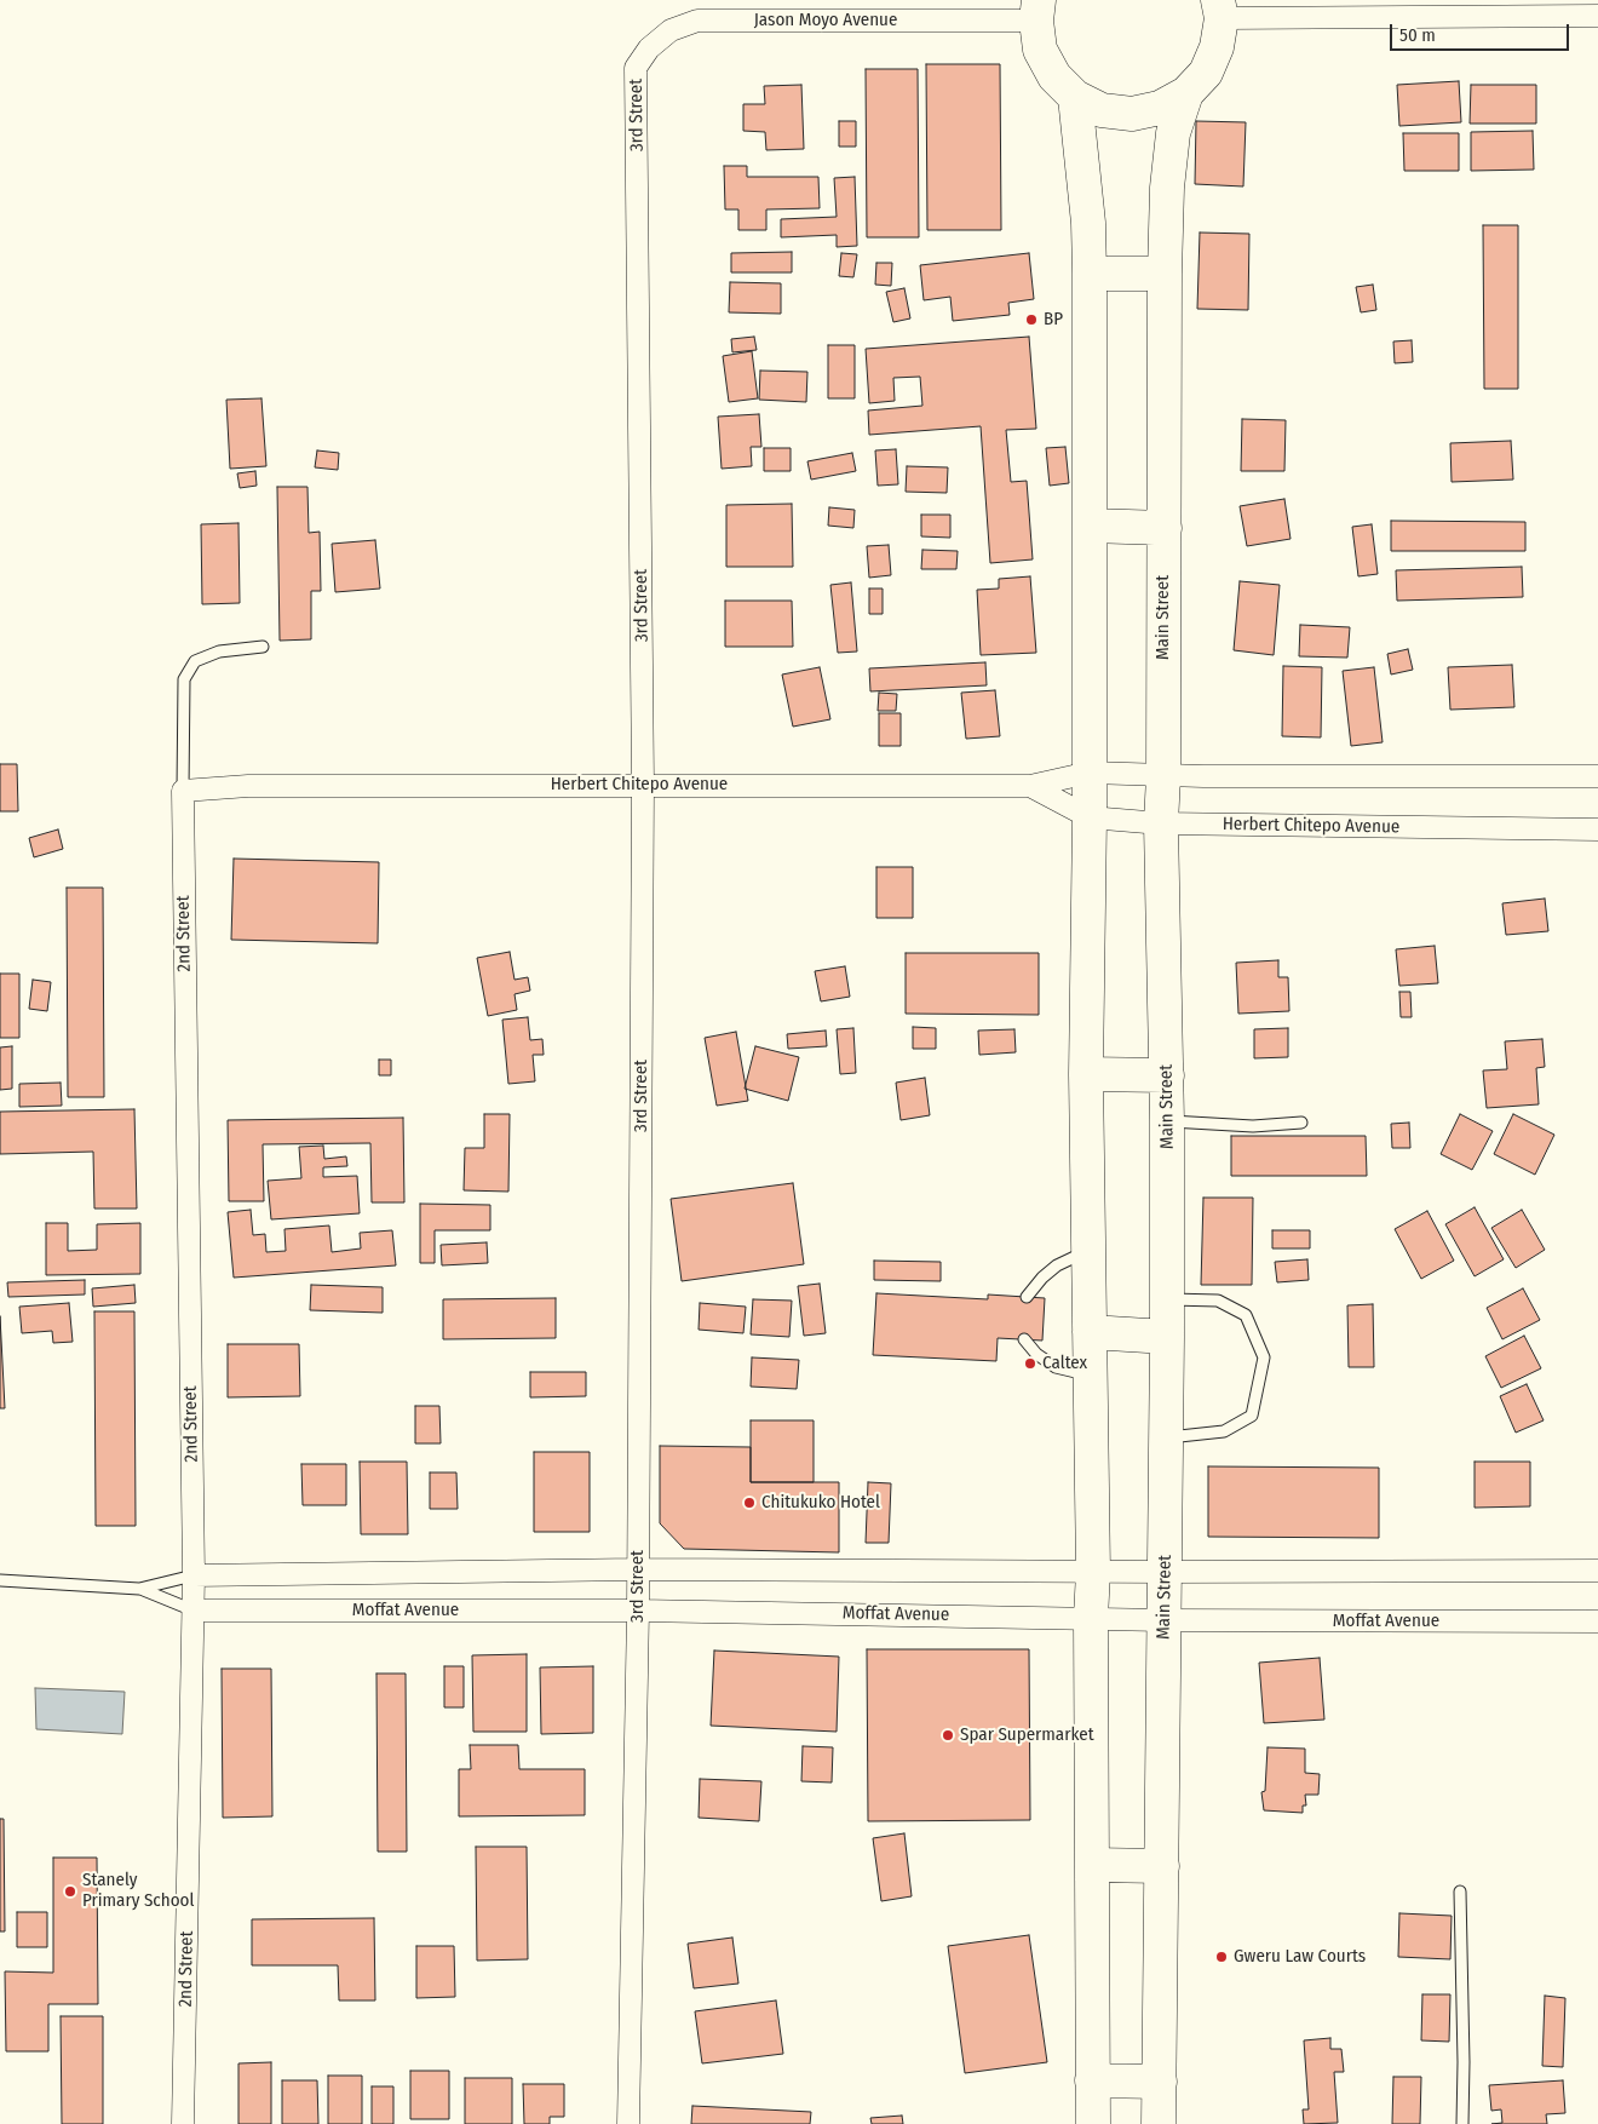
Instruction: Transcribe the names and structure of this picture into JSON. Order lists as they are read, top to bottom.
{
  "streets": {
    "highway": ["Main Street"],
    "street": [
      "Jason Moyo Avenue",
      "3rd Street",
      "Herbert Chitepo Avenue",
      "2nd Street",
      "Moffat Avenue"
    ]
  },
  "crossings": [
    ["Jason Moyo Avenue", "3rd Street"],
    ["Jason Moyo Avenue", "Main Street"],
    ["3rd Street", "Herbert Chitepo Avenue"],
    ["3rd Street", "Moffat Avenue"],
    ["Main Street", "Herbert Chitepo Avenue"],
    ["Main Street", "Moffat Avenue"],
    ["Herbert Chitepo Avenue", "2nd Street"],
    ["2nd Street", "Moffat Avenue"]
  ],
  "places": [
    "BP",
    "Caltex",
    "Chitukuko Hotel",
    "Spar Supermarket",
    "Stanely Primary School",
    "Gweru Law Courts"
  ],
  "scale_bar": "50 m"
}
